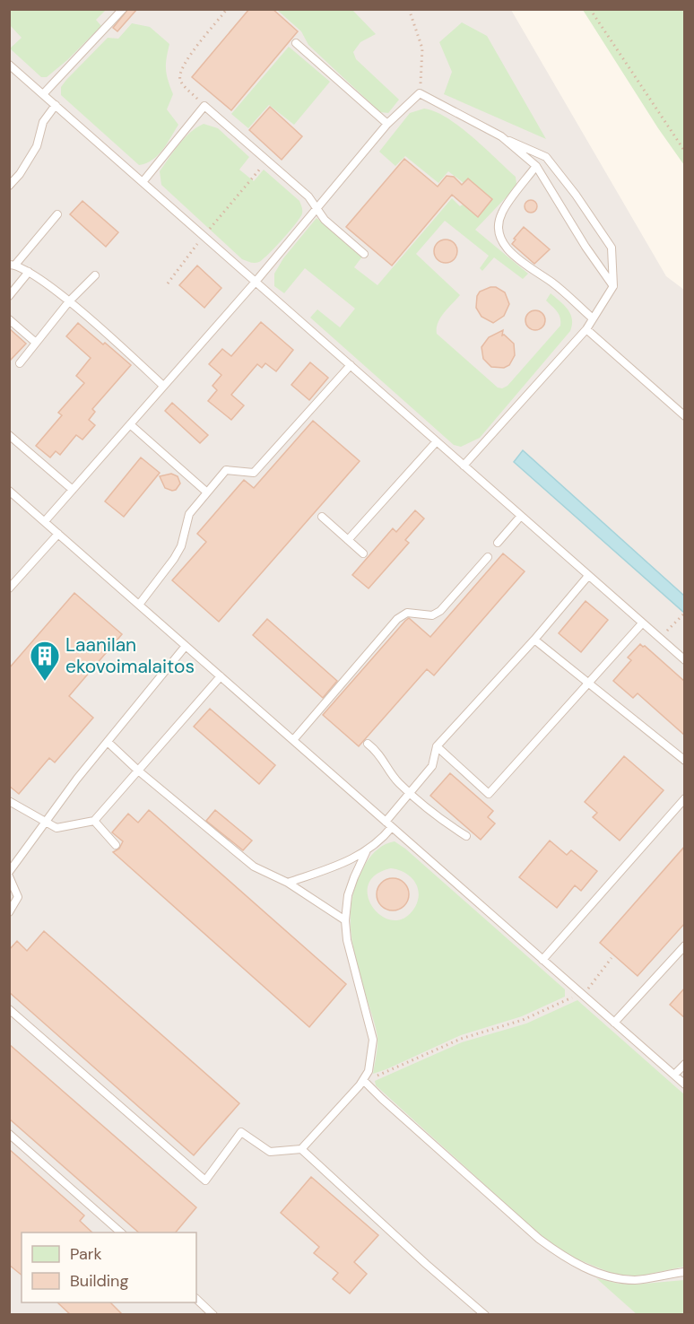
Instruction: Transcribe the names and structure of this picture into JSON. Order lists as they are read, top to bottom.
{
  "places": {
    "building": ["Laanilan ekovoimalaitos"]
  },
  "legend": ["Park", "Building"]
}
